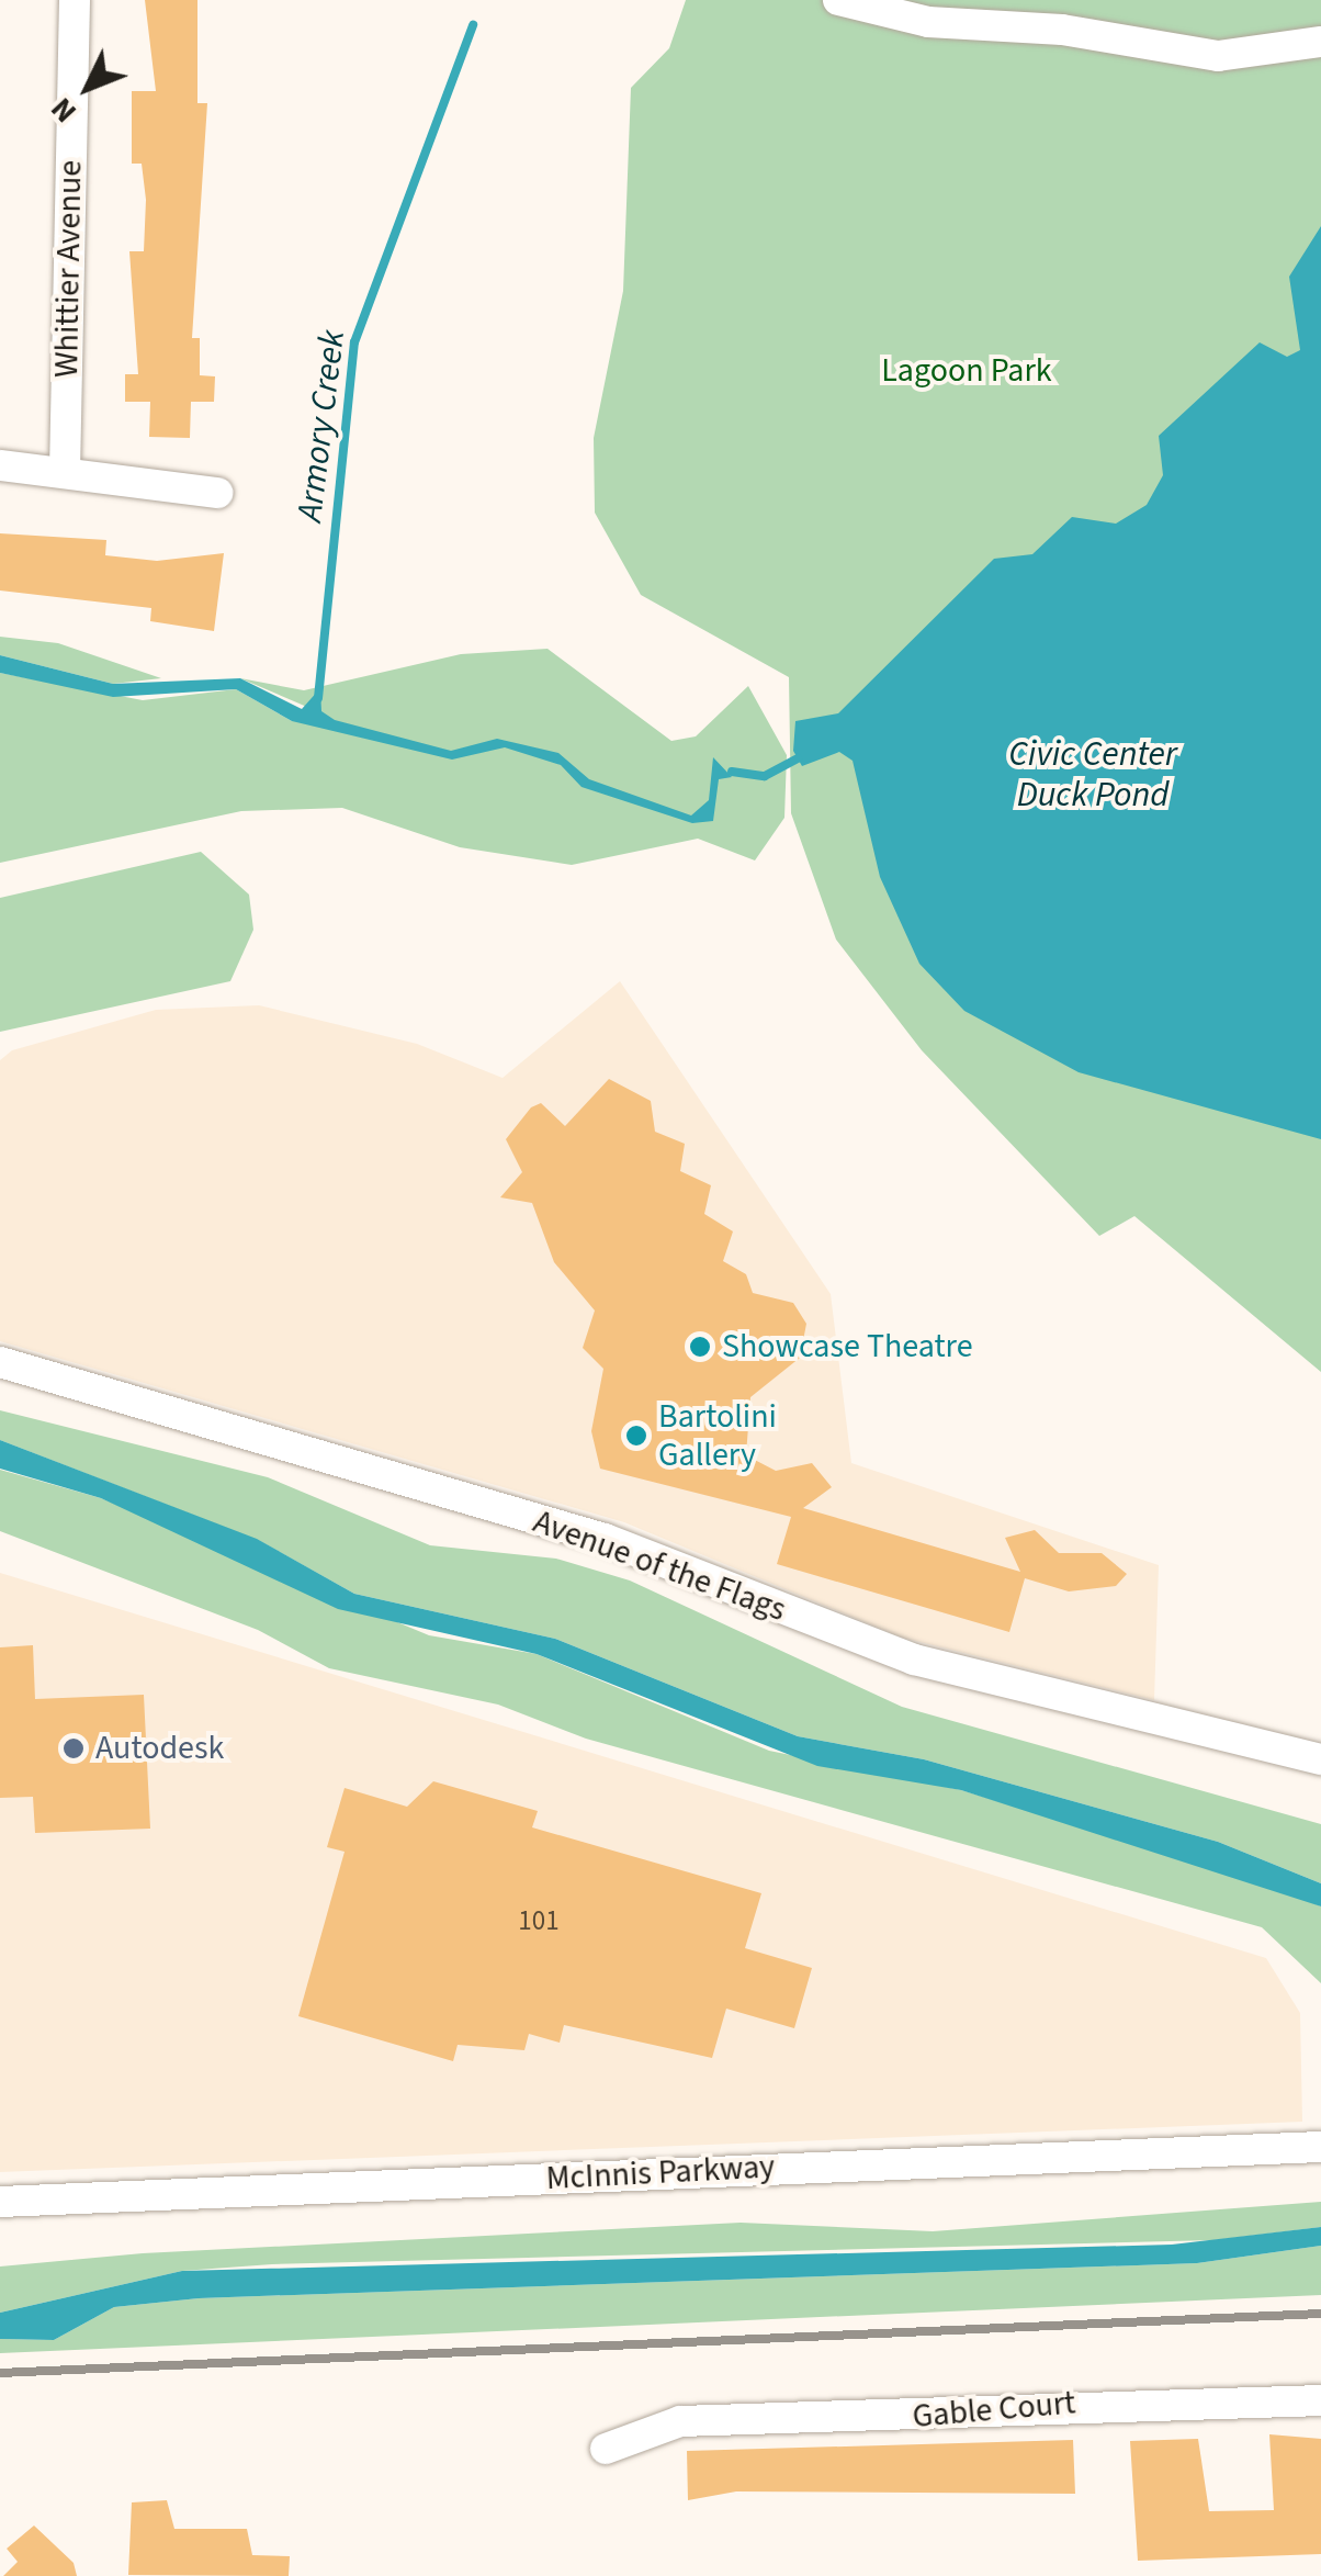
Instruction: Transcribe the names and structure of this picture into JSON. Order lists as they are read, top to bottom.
{
  "streets": {
    "street": [
      "Whittier Avenue",
      "Avenue of the Flags",
      "McInnis Parkway",
      "Gable Court"
    ]
  },
  "water": ["Armory Creek", "Civic Center Duck Pond"],
  "parks": ["Lagoon Park"],
  "places": ["Showcase Theatre", "Bartolini Gallery", "Autodesk"],
  "house_numbers": ["101"],
  "north": "bottom left"
}
